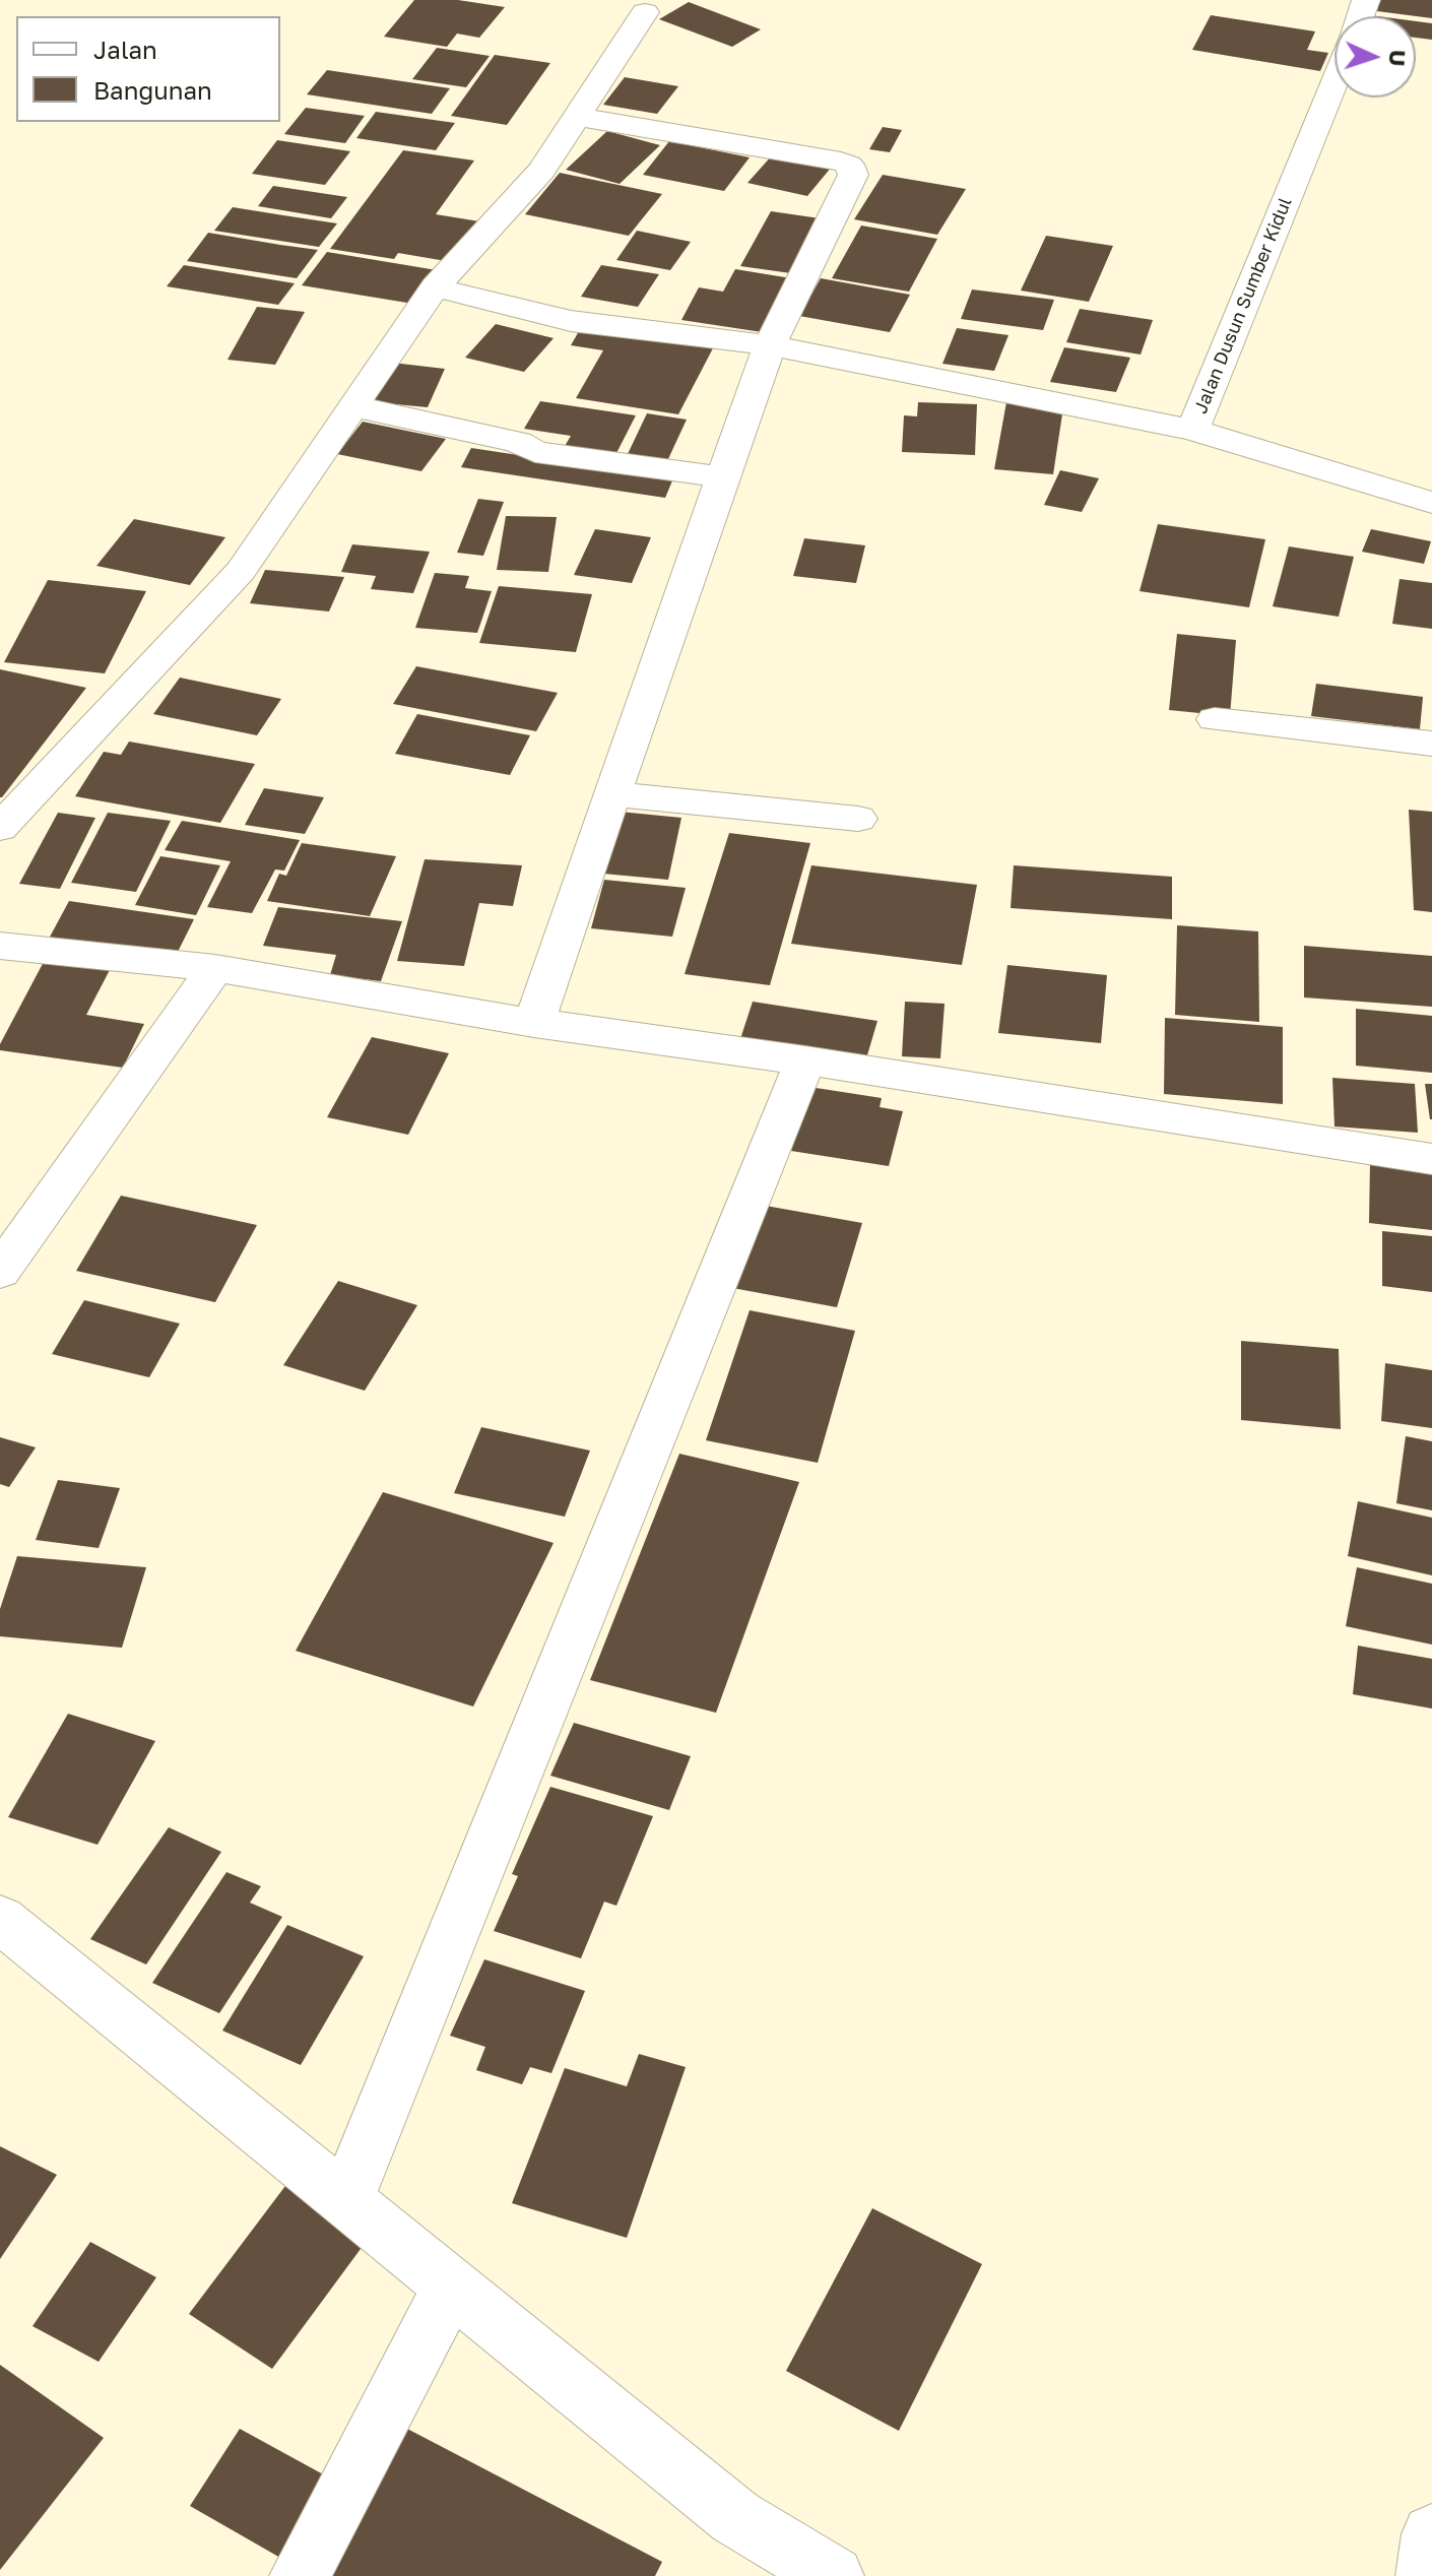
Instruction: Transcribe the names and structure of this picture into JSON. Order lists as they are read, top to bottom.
{
  "streets": {
    "street": ["Jalan Dusun Sumber Kidul"]
  },
  "legend": ["Jalan", "Bangunan"],
  "north": "right"
}
